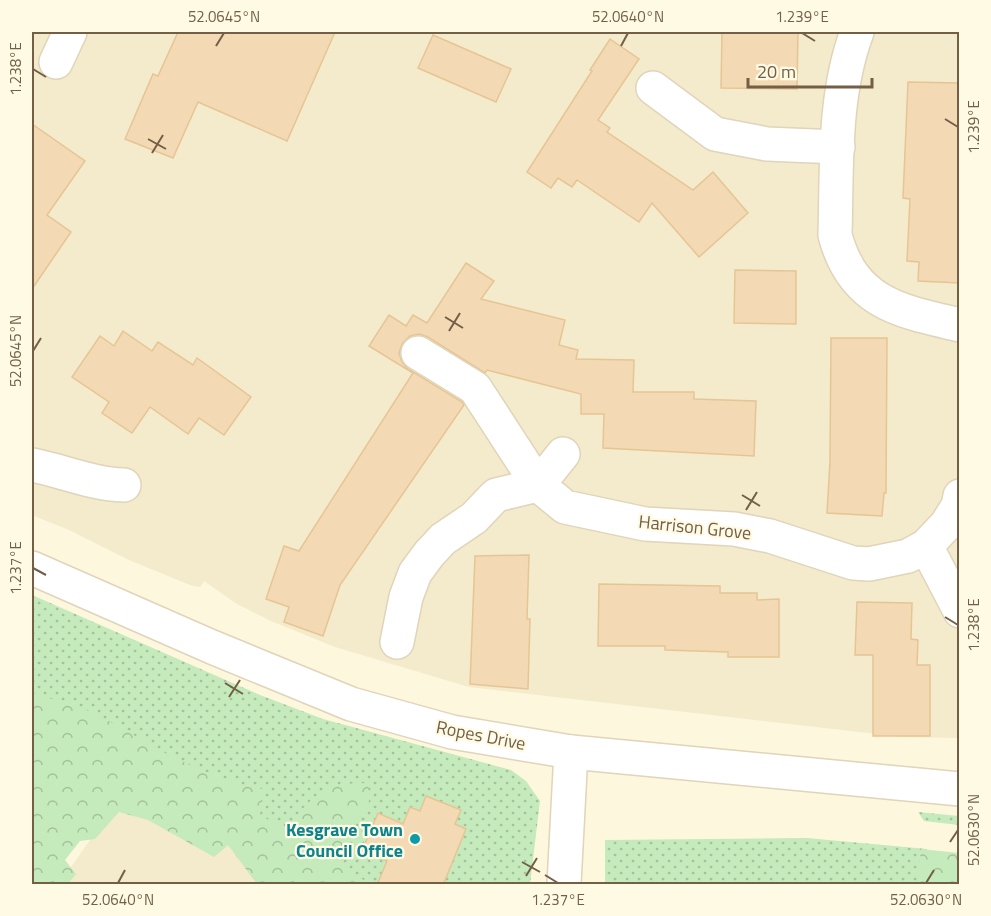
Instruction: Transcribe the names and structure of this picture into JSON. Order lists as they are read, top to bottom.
{
  "streets": {
    "street": ["Harrison Grove", "Ropes Drive"]
  },
  "places": ["Kesgrave Town Council Office"],
  "scale_bar": "20 m",
  "coordinates": [
    "52.0645°N",
    "52.0640°N",
    "1.239°E",
    "1.238°E",
    "1.237°E",
    "52.0630°N"
  ]
}
